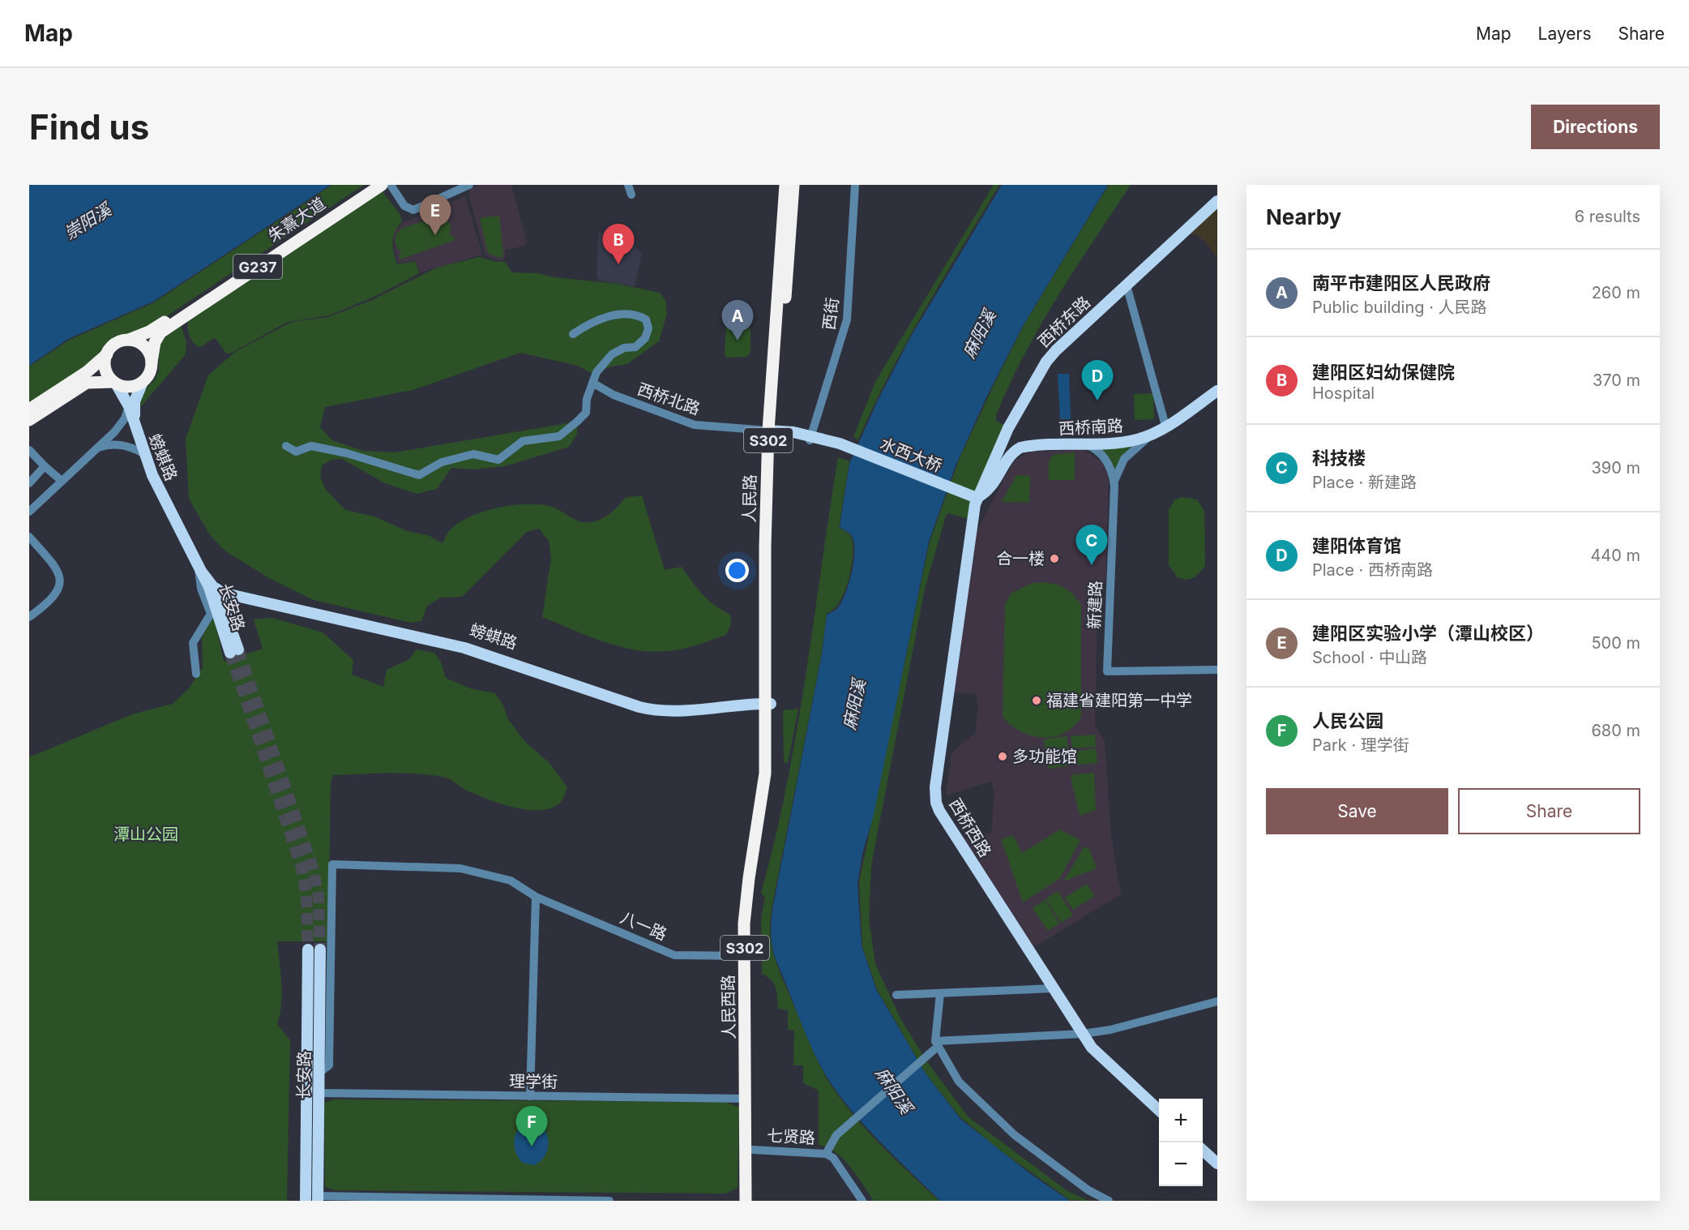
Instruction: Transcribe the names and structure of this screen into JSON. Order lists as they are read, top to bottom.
{
  "streets": {
    "highway": [
      "朱熹大道",
      "G237",
      "S302",
      "人民路",
      "人民西路"
    ],
    "main road": [
      "西桥东路",
      "西桥南路",
      "水西大桥",
      "螃蜞路",
      "长安路",
      "西桥西路"
    ],
    "street": [
      "西街",
      "西桥北路",
      "新建路",
      "八一路",
      "理学街",
      "七贤路"
    ]
  },
  "crossings": [
    ["朱熹大道", "G237"],
    ["西街", "水西大桥"],
    ["西桥东路", "西桥南路"],
    ["西桥东路", "水西大桥"],
    ["西桥东路", "西桥西路"],
    ["西桥北路", "水西大桥"],
    ["西桥北路", "人民路"],
    ["西桥南路", "水西大桥"],
    ["西桥南路", "新建路"],
    ["西桥南路", "西桥西路"],
    ["水西大桥", "人民路"],
    ["水西大桥", "西桥西路"],
    ["螃蜞路", "人民路"],
    ["螃蜞路", "长安路"],
    ["螃蜞路", "人民西路"],
    ["人民路", "人民西路"],
    ["长安路", "八一路"],
    ["长安路", "理学街"],
    ["八一路", "人民西路"],
    ["人民西路", "理学街"],
    ["人民西路", "七贤路"]
  ],
  "water": ["崇阳溪", "麻阳溪"],
  "parks": ["潭山公园"],
  "places": ["合一楼", "福建省建阳第一中学", "多功能馆"],
  "page": {
    "header": "Map",
    "nav": ["Map", "Layers", "Share"],
    "buttons": [
      "Directions",
      ["Save", "Share"]
    ],
    "title": "Find us",
    "heading": ["Nearby", "6 results"],
    "pins": [
      "E",
      "B",
      "A",
      "D",
      "C",
      "F"
    ],
    "list": [
      {
        "mark": "A",
        "name": "南平市建阳区人民政府",
        "note": "Public building · 人民路",
        "value": "260 m"
      },
      {
        "mark": "B",
        "name": "建阳区妇幼保健院",
        "note": "Hospital",
        "value": "370 m"
      },
      {
        "mark": "C",
        "name": "科技楼",
        "note": "Place · 新建路",
        "value": "390 m"
      },
      {
        "mark": "D",
        "name": "建阳体育馆",
        "note": "Place · 西桥南路",
        "value": "440 m"
      },
      {
        "mark": "E",
        "name": "建阳区实验小学（潭山校区）",
        "note": "School · 中山路",
        "value": "500 m"
      },
      {
        "mark": "F",
        "name": "人民公园",
        "note": "Park · 理学街",
        "value": "680 m"
      }
    ],
    "map_buttons": ["+", "−"]
  }
}
